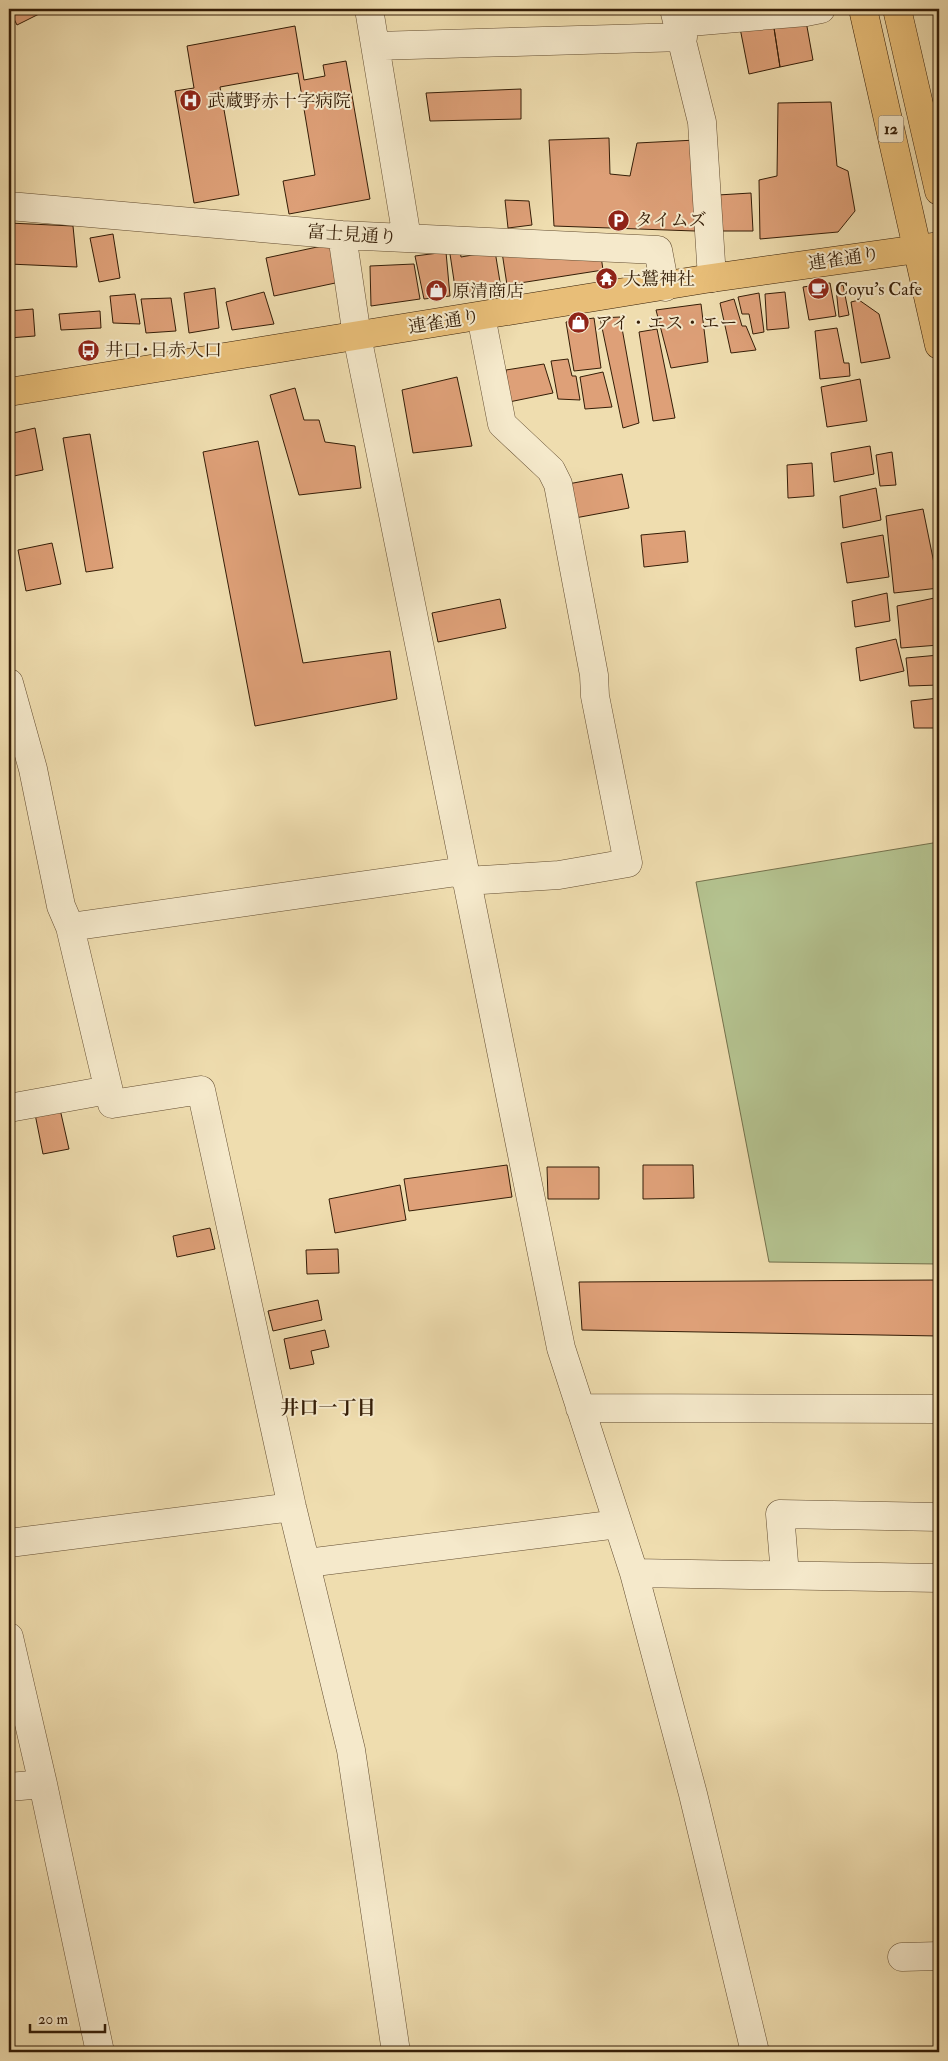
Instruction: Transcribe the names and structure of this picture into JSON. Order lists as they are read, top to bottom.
{
  "streets": {
    "main road": ["12", "連雀通り"],
    "street": ["富士見通り"]
  },
  "crossings": [
    ["12", "連雀通り"],
    ["富士見通り", "連雀通り"]
  ],
  "districts": ["井口一丁目"],
  "places": {
    "hospital": ["武蔵野赤十字病院"],
    "parking": ["タイムズ"],
    "temple": ["大鷲神社"],
    "cafe": ["Coyu's Cafe"],
    "shop": ["原清商店", "アイ・エス・エー"],
    "bus stop": ["井口･日赤入口"]
  },
  "scale_bar": "20 m"
}
